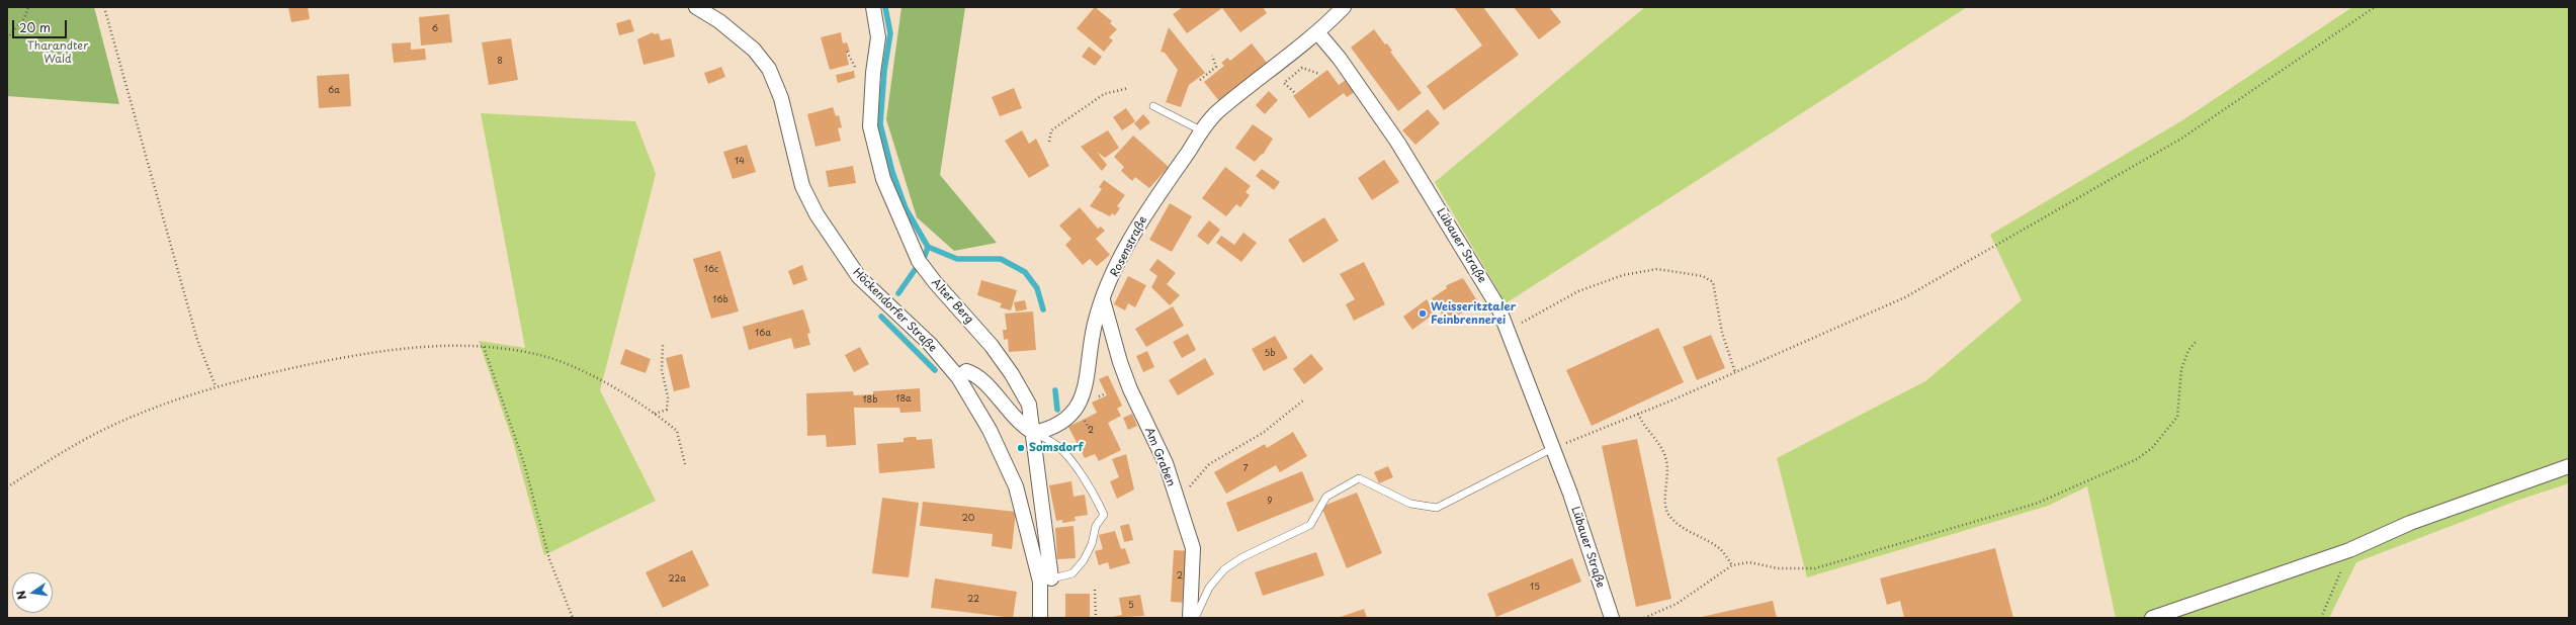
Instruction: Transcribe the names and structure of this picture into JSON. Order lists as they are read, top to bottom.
{
  "streets": {
    "street": [
      "Lübauer Straße",
      "Rosenstraße",
      "Alter Berg",
      "Höckendorfer Straße",
      "Am Graben"
    ]
  },
  "crossings": [
    ["Lübauer Straße", "Rosenstraße"],
    ["Rosenstraße", "Alter Berg"],
    ["Rosenstraße", "Am Graben"],
    ["Alter Berg", "Höckendorfer Straße"]
  ],
  "parks": ["Tharandter Wald"],
  "places": ["Weisseritztaler Feinbrennerei", "Somsdorf"],
  "house_numbers": [
    "6",
    "8",
    "6a",
    "14",
    "16c",
    "16b",
    "16a",
    "5b",
    "18a",
    "18b",
    "2",
    "7",
    "9",
    "20",
    "2",
    "22a",
    "15",
    "22",
    "5"
  ],
  "scale_bar": "20 m",
  "north": "left"
}
